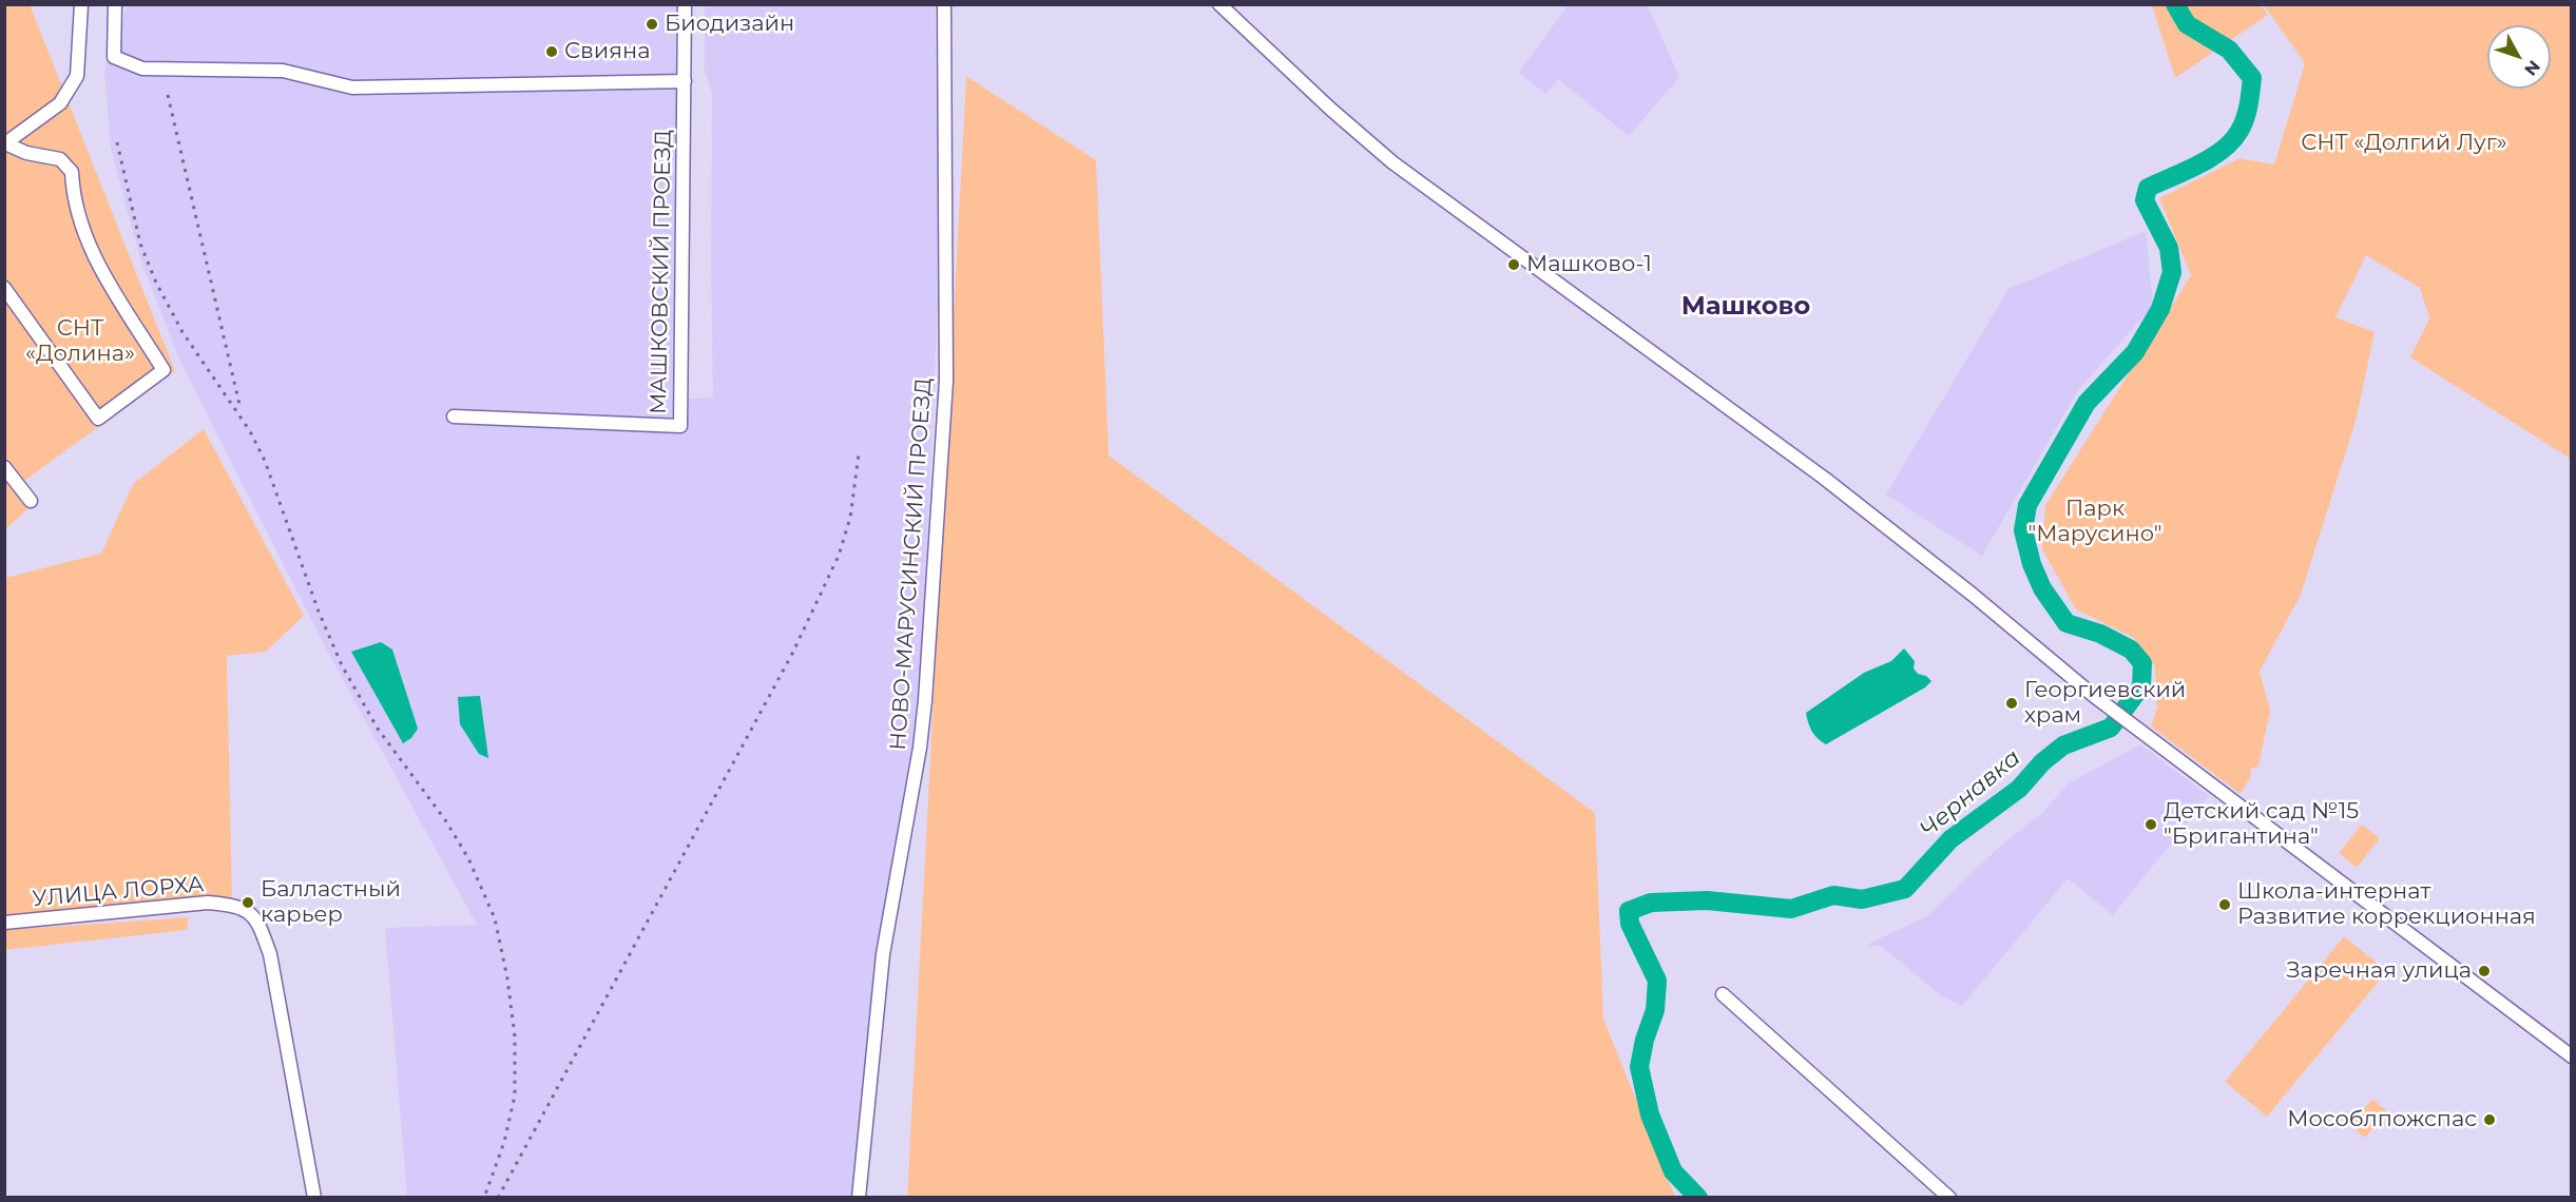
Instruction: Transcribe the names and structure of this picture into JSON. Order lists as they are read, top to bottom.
{
  "streets": {
    "street": ["МАШКОВСКИЙ ПРОЕЗД", "НОВО-МАРУСИНСКИЙ ПРОЕЗД", "УЛИЦА ЛОРХА"]
  },
  "districts": ["Машково"],
  "water": ["Чернавка"],
  "parks": ["СНТ «Долгий Луг»", "СНТ «Долина»", "Парк \"Марусино\""],
  "places": [
    "Биодизайн",
    "Свияна",
    "Машково-1",
    "Георгиевский храм",
    "Детский сад №15 \"Бригантина\"",
    "Балластный карьер",
    "Школа-интернат Развитие коррекционная",
    "Заречная улица",
    "Мособлпожспас"
  ],
  "north": "bottom right"
}
